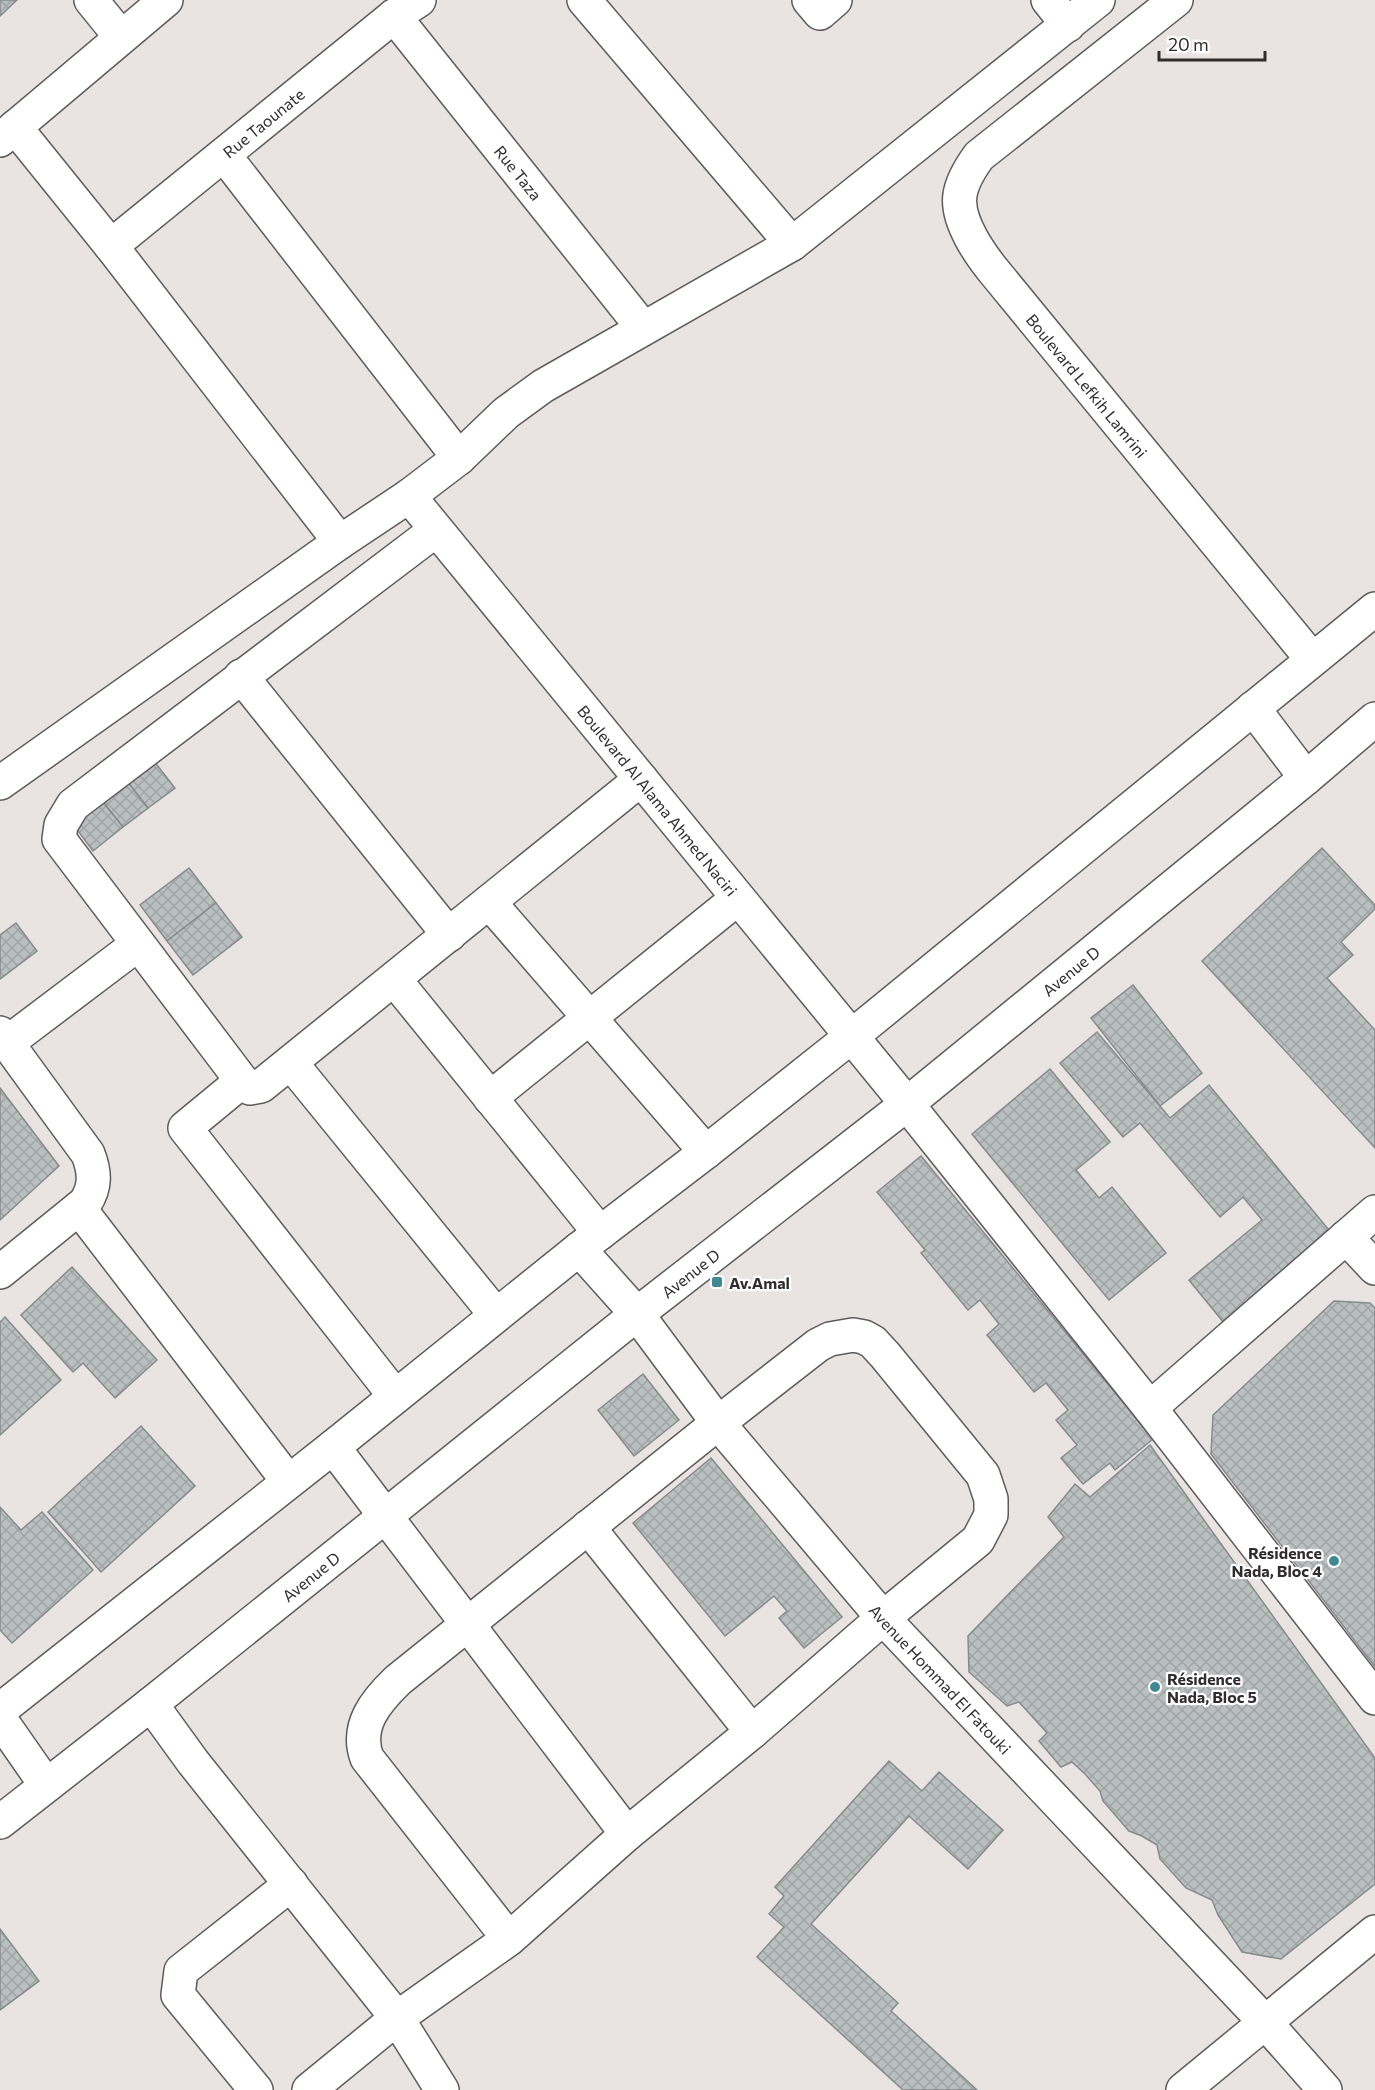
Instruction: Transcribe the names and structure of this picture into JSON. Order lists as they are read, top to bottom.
{
  "streets": {
    "street": [
      "Rue Taounate",
      "Rue Taza",
      "Boulevard Lefkih Lamrini",
      "Boulevard Al Alama Ahmed Naciri",
      "Avenue D",
      "Avenue Hommad El Fatouki"
    ]
  },
  "crossings": [
    ["Rue Taounate", "Rue Taza"],
    ["Boulevard Al Alama Ahmed Naciri", "Avenue D"],
    ["Avenue D", "Avenue Hommad El Fatouki"]
  ],
  "places": {
    "transit": ["Av.Amal"],
    "other": ["Résidence Nada, Bloc 4", "Résidence Nada, Bloc 5"]
  },
  "scale_bar": "20 m"
}
